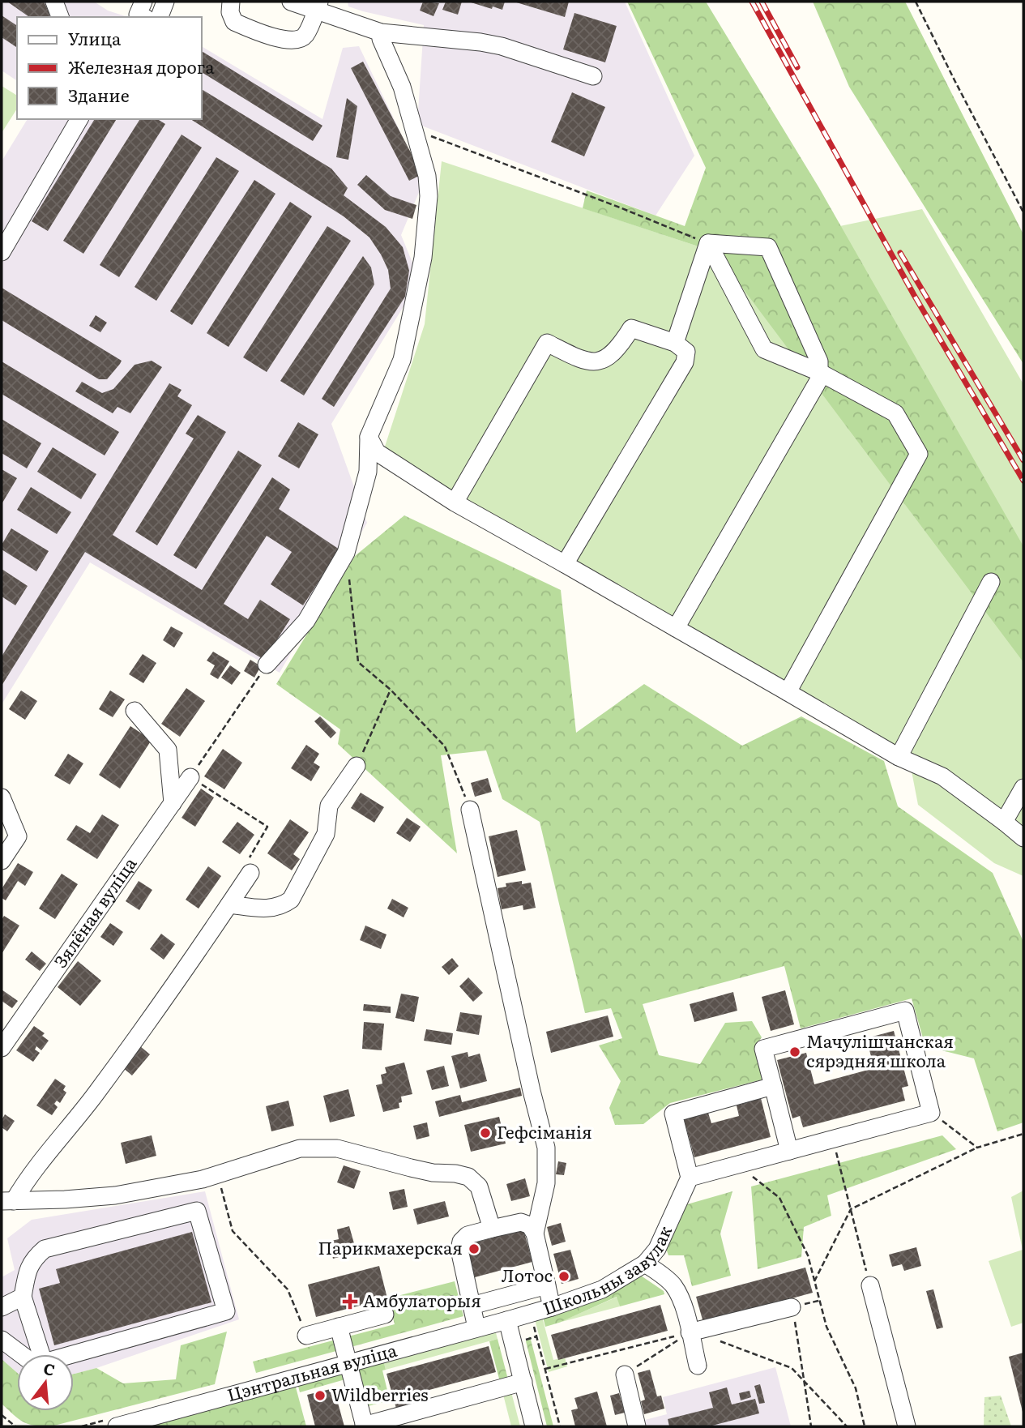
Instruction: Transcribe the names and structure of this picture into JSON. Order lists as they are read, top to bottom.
{
  "streets": {
    "street": ["Зялёная вуліца", "Школьны завулак", "Цэнтральная вуліца"]
  },
  "crossings": [
    ["Школьны завулак", "Цэнтральная вуліца"]
  ],
  "places": {
    "other": [
      "Мачулішчанская сярэдняя школа",
      "Гефсіманія",
      "Парикмахерская",
      "Лотос",
      "Wildberries"
    ],
    "health": ["Амбулаторыя"]
  },
  "legend": ["Улица", "Железная дорога", "Здание"],
  "north": "top"
}
